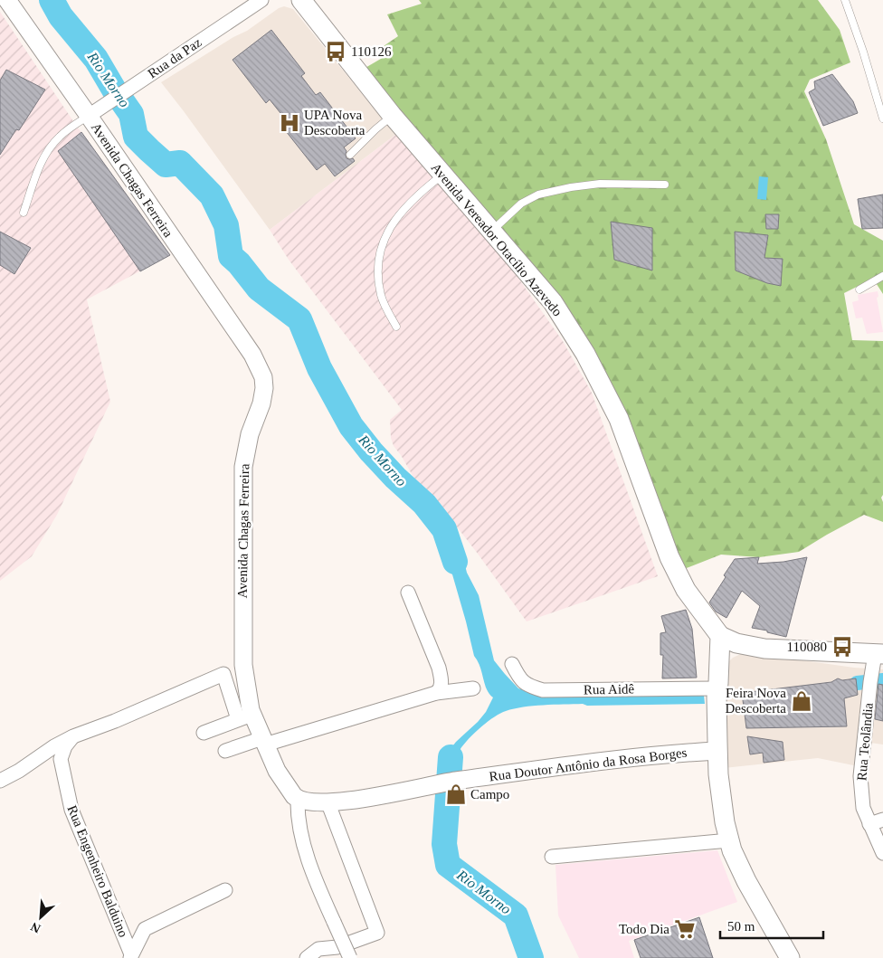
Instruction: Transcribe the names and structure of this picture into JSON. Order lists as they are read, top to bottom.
{
  "streets": {
    "main road": ["Avenida Vereador Otacílio Azevedo"],
    "street": [
      "Rua da Paz",
      "Avenida Chagas Ferreira",
      "Rua Aidê",
      "Rua Teolândia",
      "Rua Doutor Antônio da Rosa Borges",
      "Rua Engenheiro Balduino"
    ]
  },
  "crossings": [
    ["Rua da Paz", "Avenida Chagas Ferreira"],
    ["Avenida Chagas Ferreira", "Rua Doutor Antônio da Rosa Borges"]
  ],
  "water": ["Rio Morno"],
  "places": {
    "bus stop": ["110126", "110080"],
    "hospital": ["UPA Nova Descoberta"],
    "shop": ["Feira Nova Descoberta", "Campo"],
    "supermarket": ["Todo Dia"]
  },
  "scale_bar": "50 m",
  "north": "bottom left"
}
